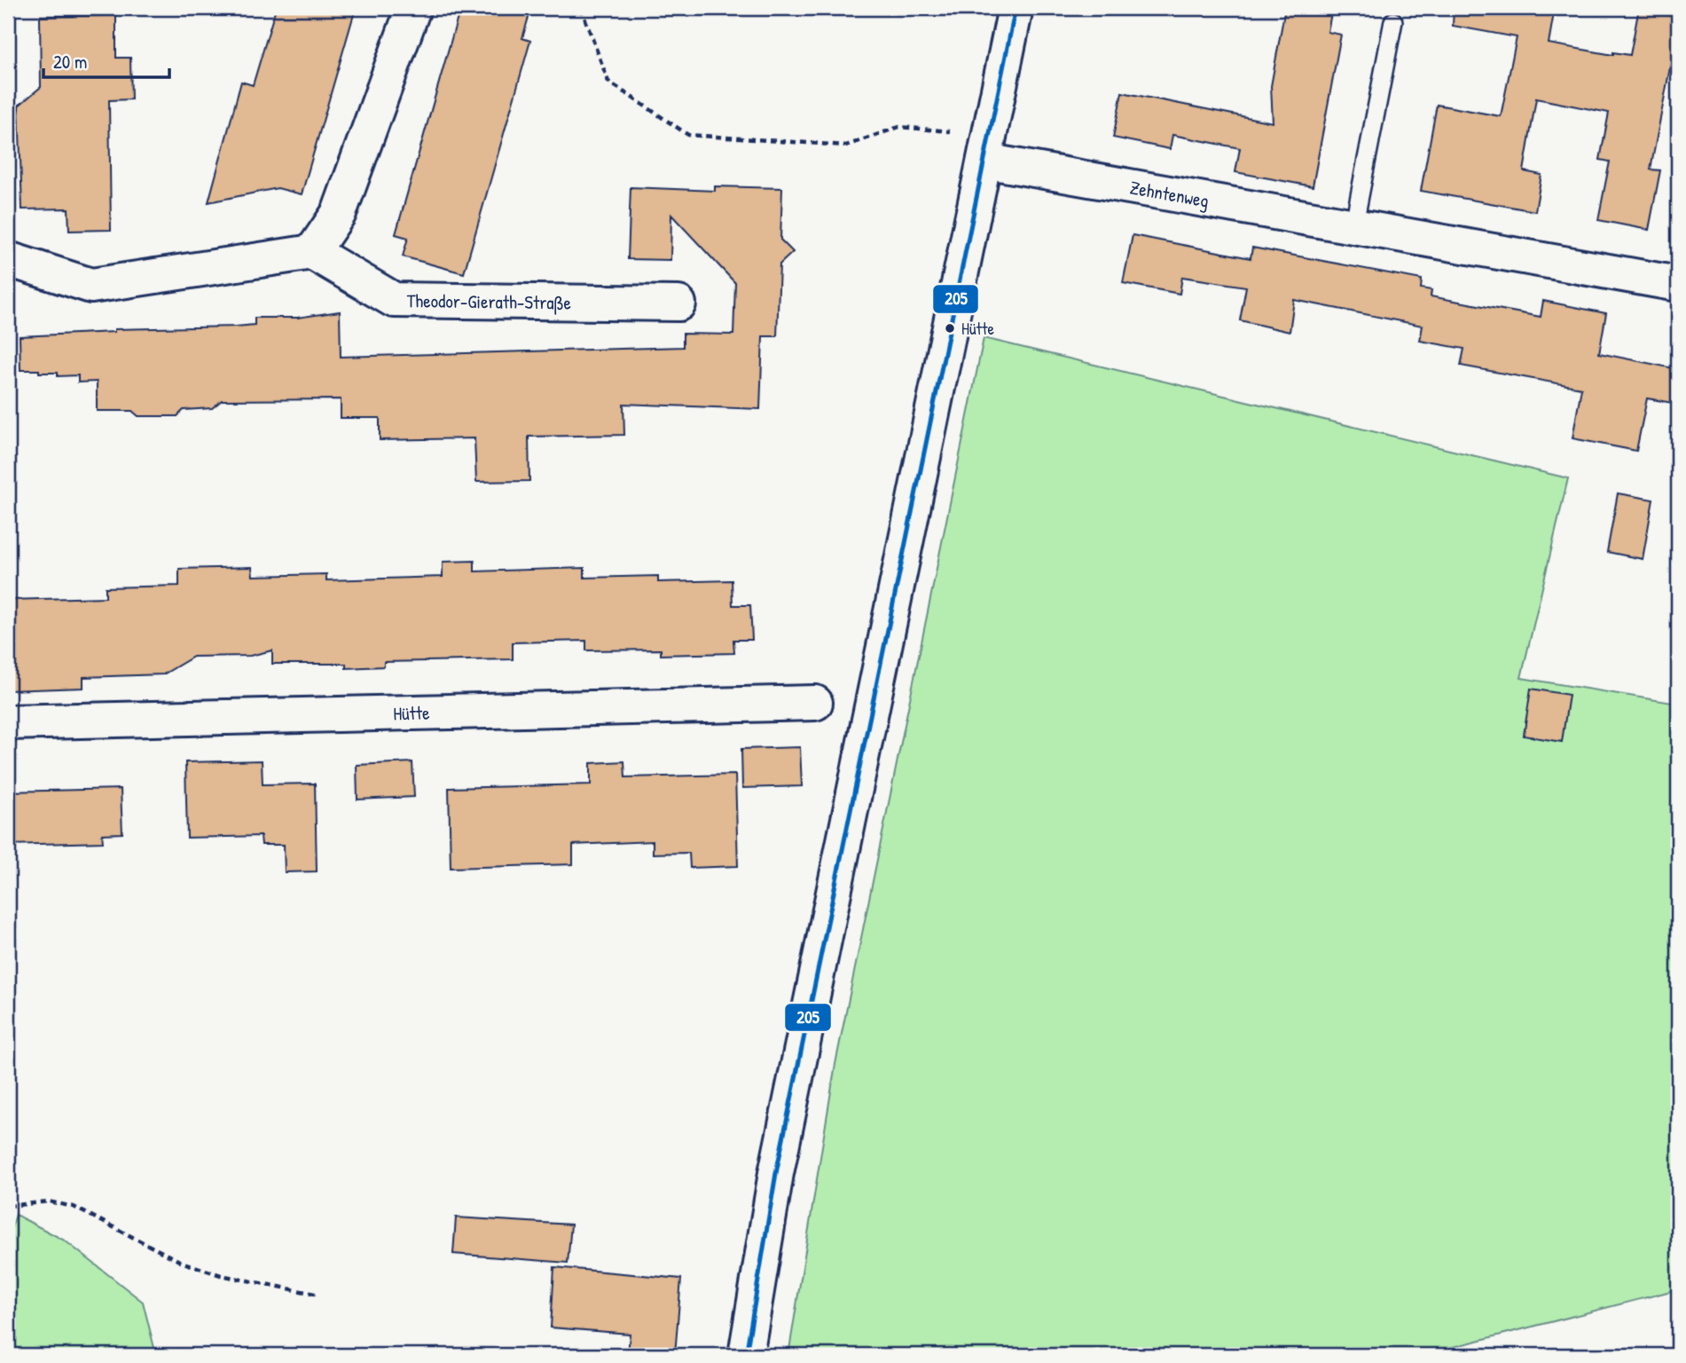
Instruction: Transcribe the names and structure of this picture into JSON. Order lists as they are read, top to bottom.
{
  "streets": {
    "street": ["Zehntenweg", "Theodor-Gierath-Straße", "Hütte"]
  },
  "places": ["Hütte"],
  "lines": ["transit line 205"],
  "scale_bar": "20 m"
}
